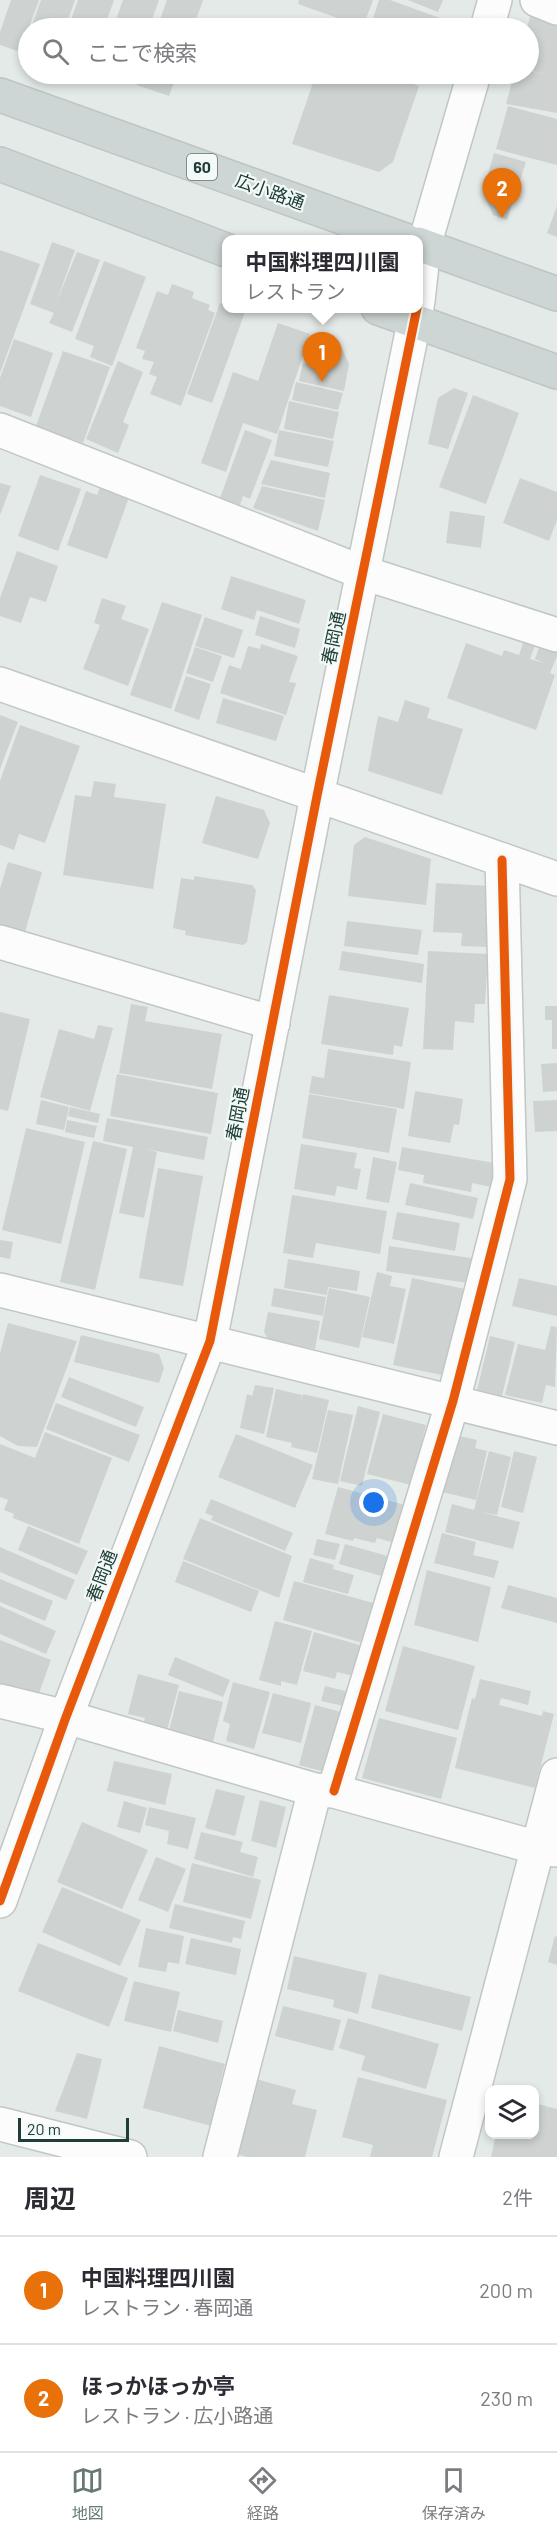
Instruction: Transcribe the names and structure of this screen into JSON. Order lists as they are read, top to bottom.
{
  "streets": {
    "main road": ["60", "広小路通"],
    "street": ["春岡通"]
  },
  "scale_bar": "20 m",
  "page": {
    "search": "ここで検索",
    "pins": ["2", "1"],
    "popup": ["中国料理四川園", "レストラン"],
    "scale": "20 m",
    "heading": ["周辺", "2件"],
    "list": [
      {
        "mark": "1",
        "name": "中国料理四川園",
        "note": "レストラン · 春岡通",
        "value": "200 m"
      },
      {
        "mark": "2",
        "name": "ほっかほっか亭",
        "note": "レストラン · 広小路通",
        "value": "230 m"
      }
    ],
    "nav": ["地図", "経路", "保存済み"]
  }
}
